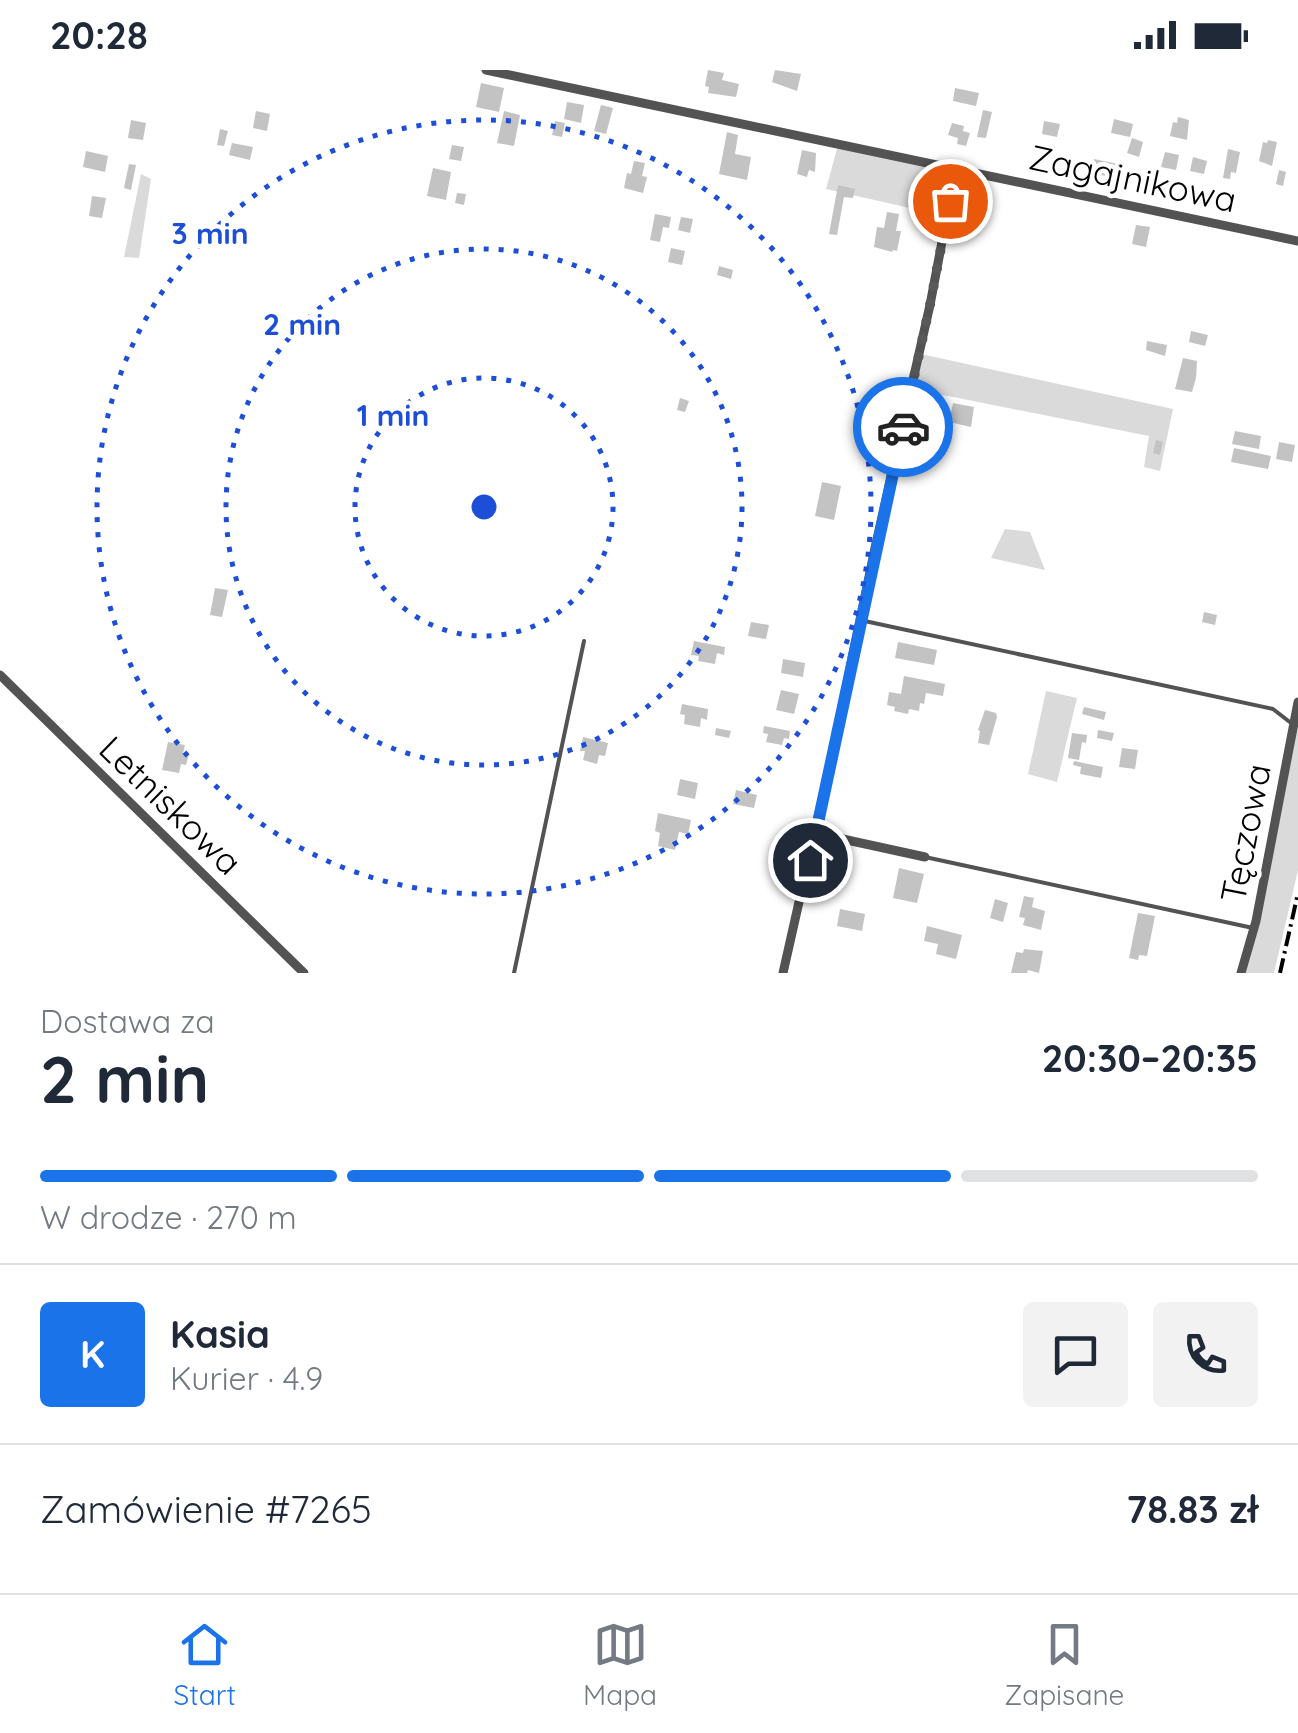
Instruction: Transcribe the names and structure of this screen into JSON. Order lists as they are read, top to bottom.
{
  "streets": {
    "street": ["Zagajnikowa", "Letniskowa", "Tęczowa"]
  },
  "page": {
    "status": "20:28",
    "heading": ["2 min", "Dostawa za", "20:30–20:35"],
    "panel": [
      "Kasia",
      "Kurier · 4.9",
      "Zamówienie #7265",
      "78.83 zł"
    ],
    "bar": "W drodze · 270 m",
    "round": "K",
    "tabs": ["Start", "Mapa", "Zapisane"]
  },
  "rings": ["3 min", "2 min", "1 min"]
}
